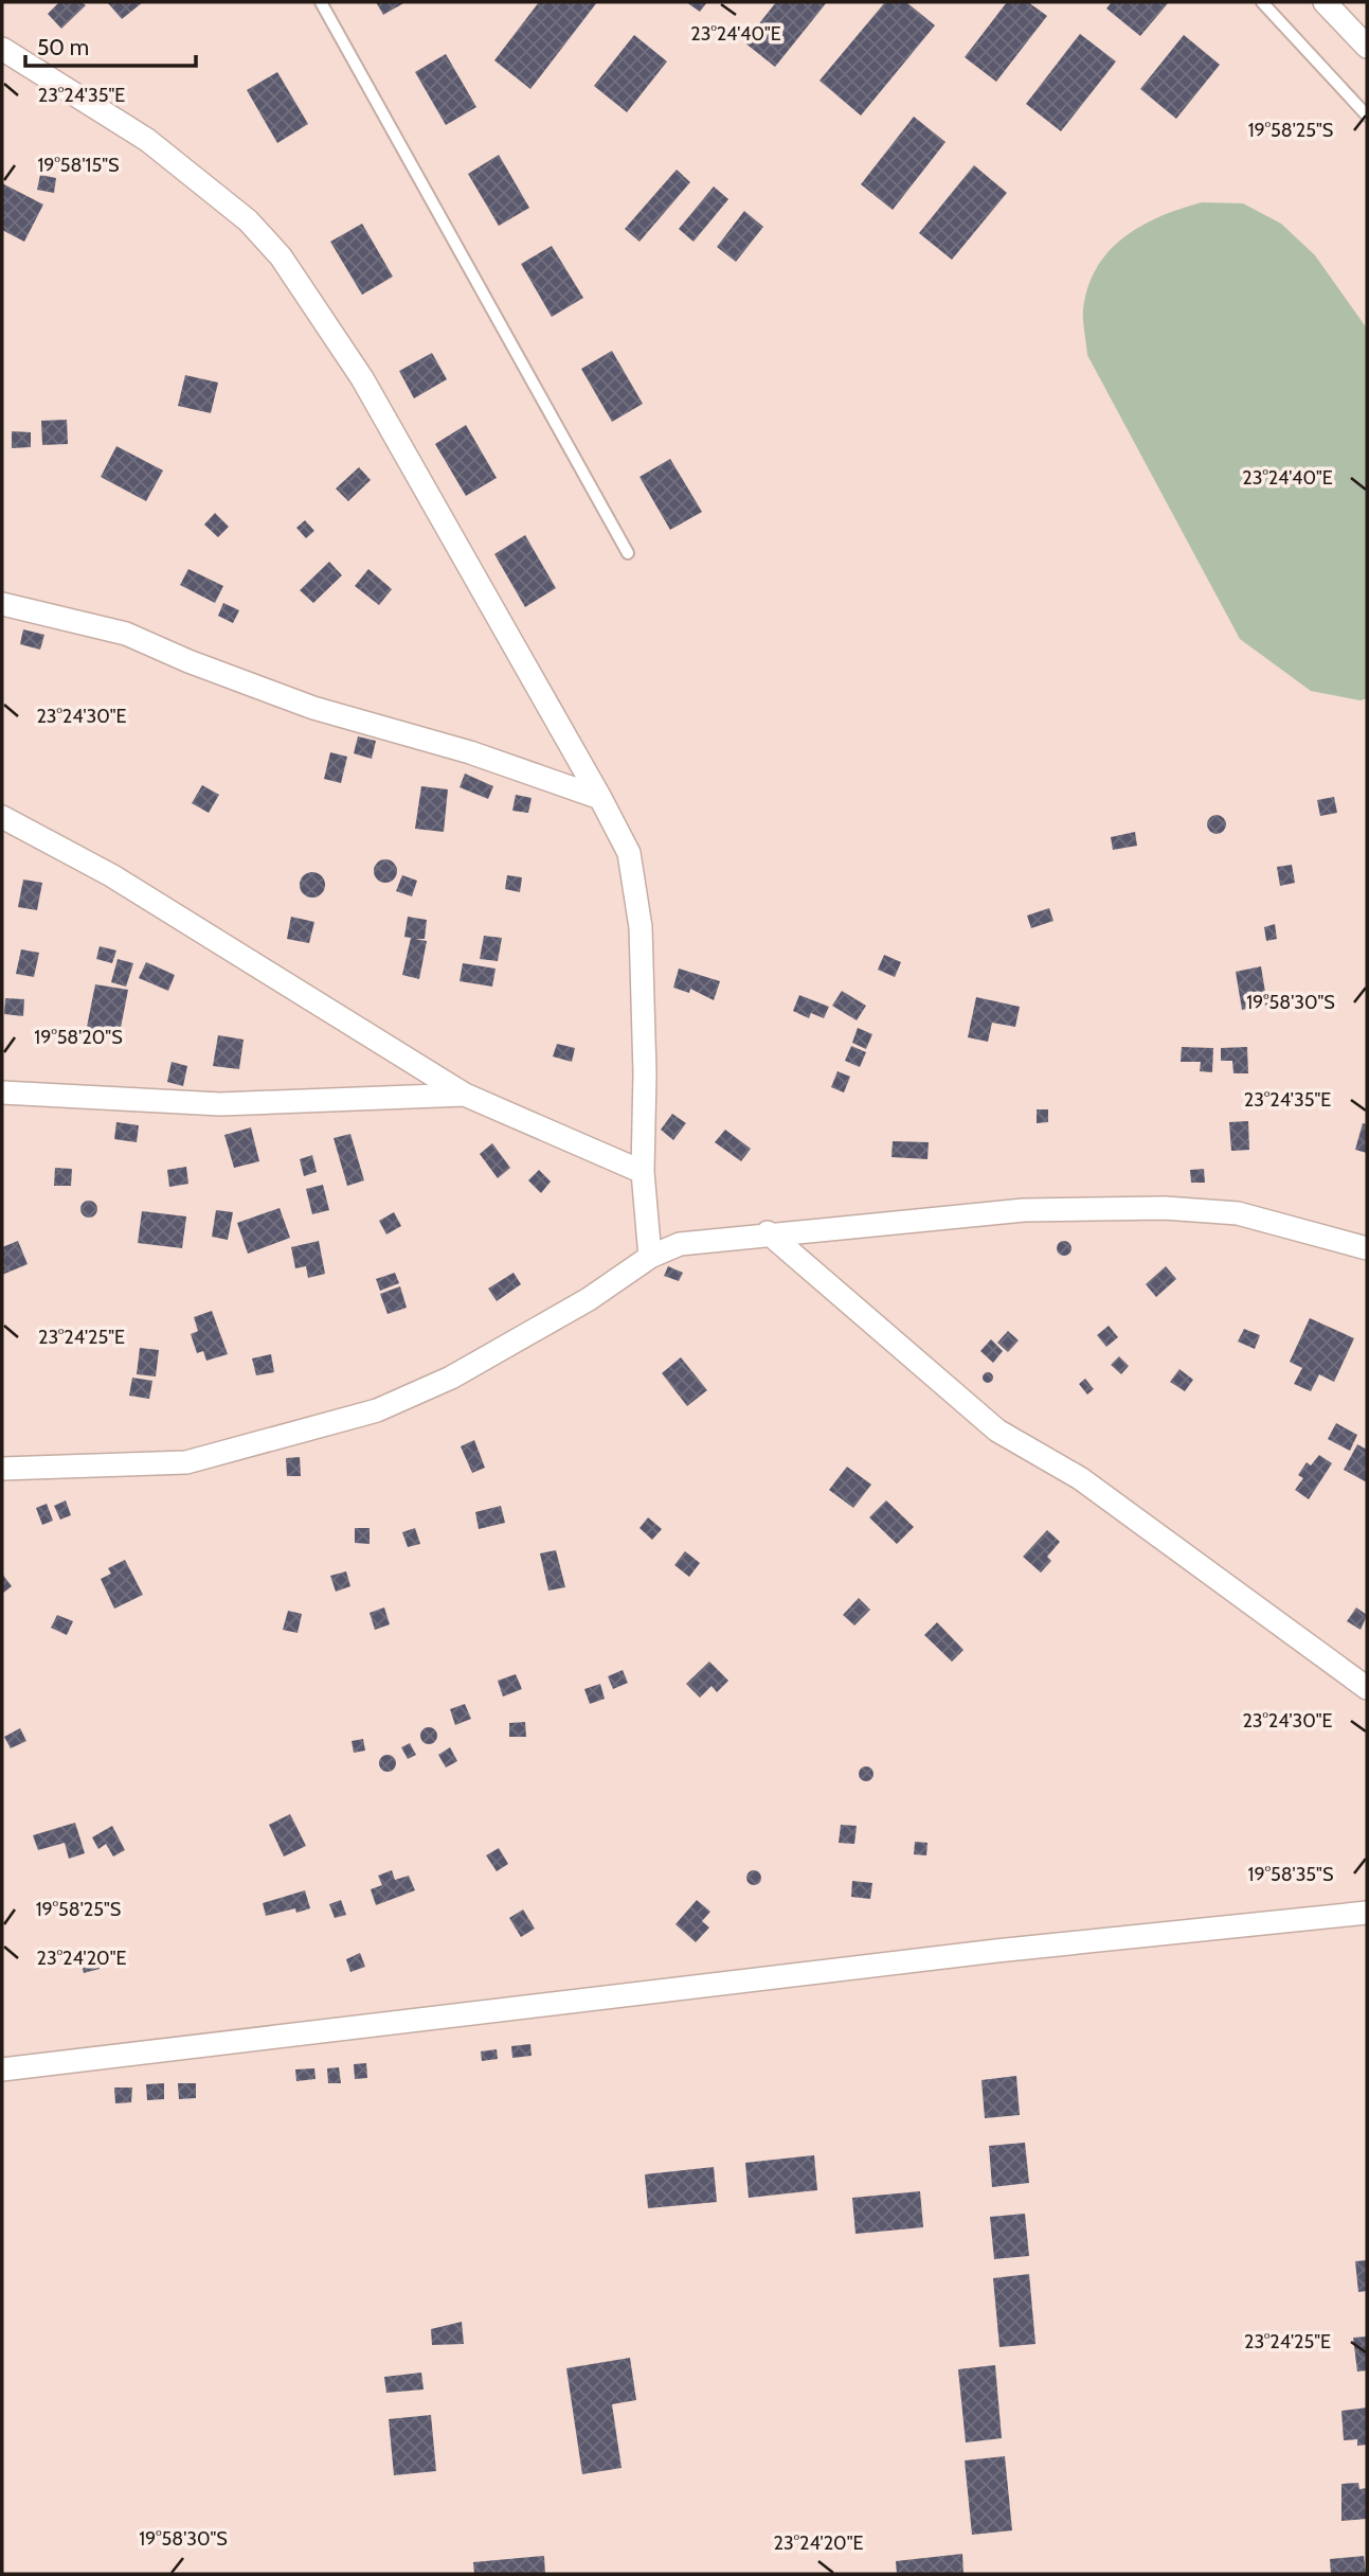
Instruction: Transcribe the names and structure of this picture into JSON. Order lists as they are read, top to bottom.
{
  "scale_bar": "50 m",
  "coordinates": [
    "23°24'40\"E",
    "23°24'35\"E",
    "19°58'25\"S",
    "19°58'15\"S",
    "23°24'30\"E",
    "19°58'30\"S",
    "19°58'20\"S",
    "23°24'25\"E",
    "19°58'35\"S",
    "23°24'20\"E"
  ]
}
